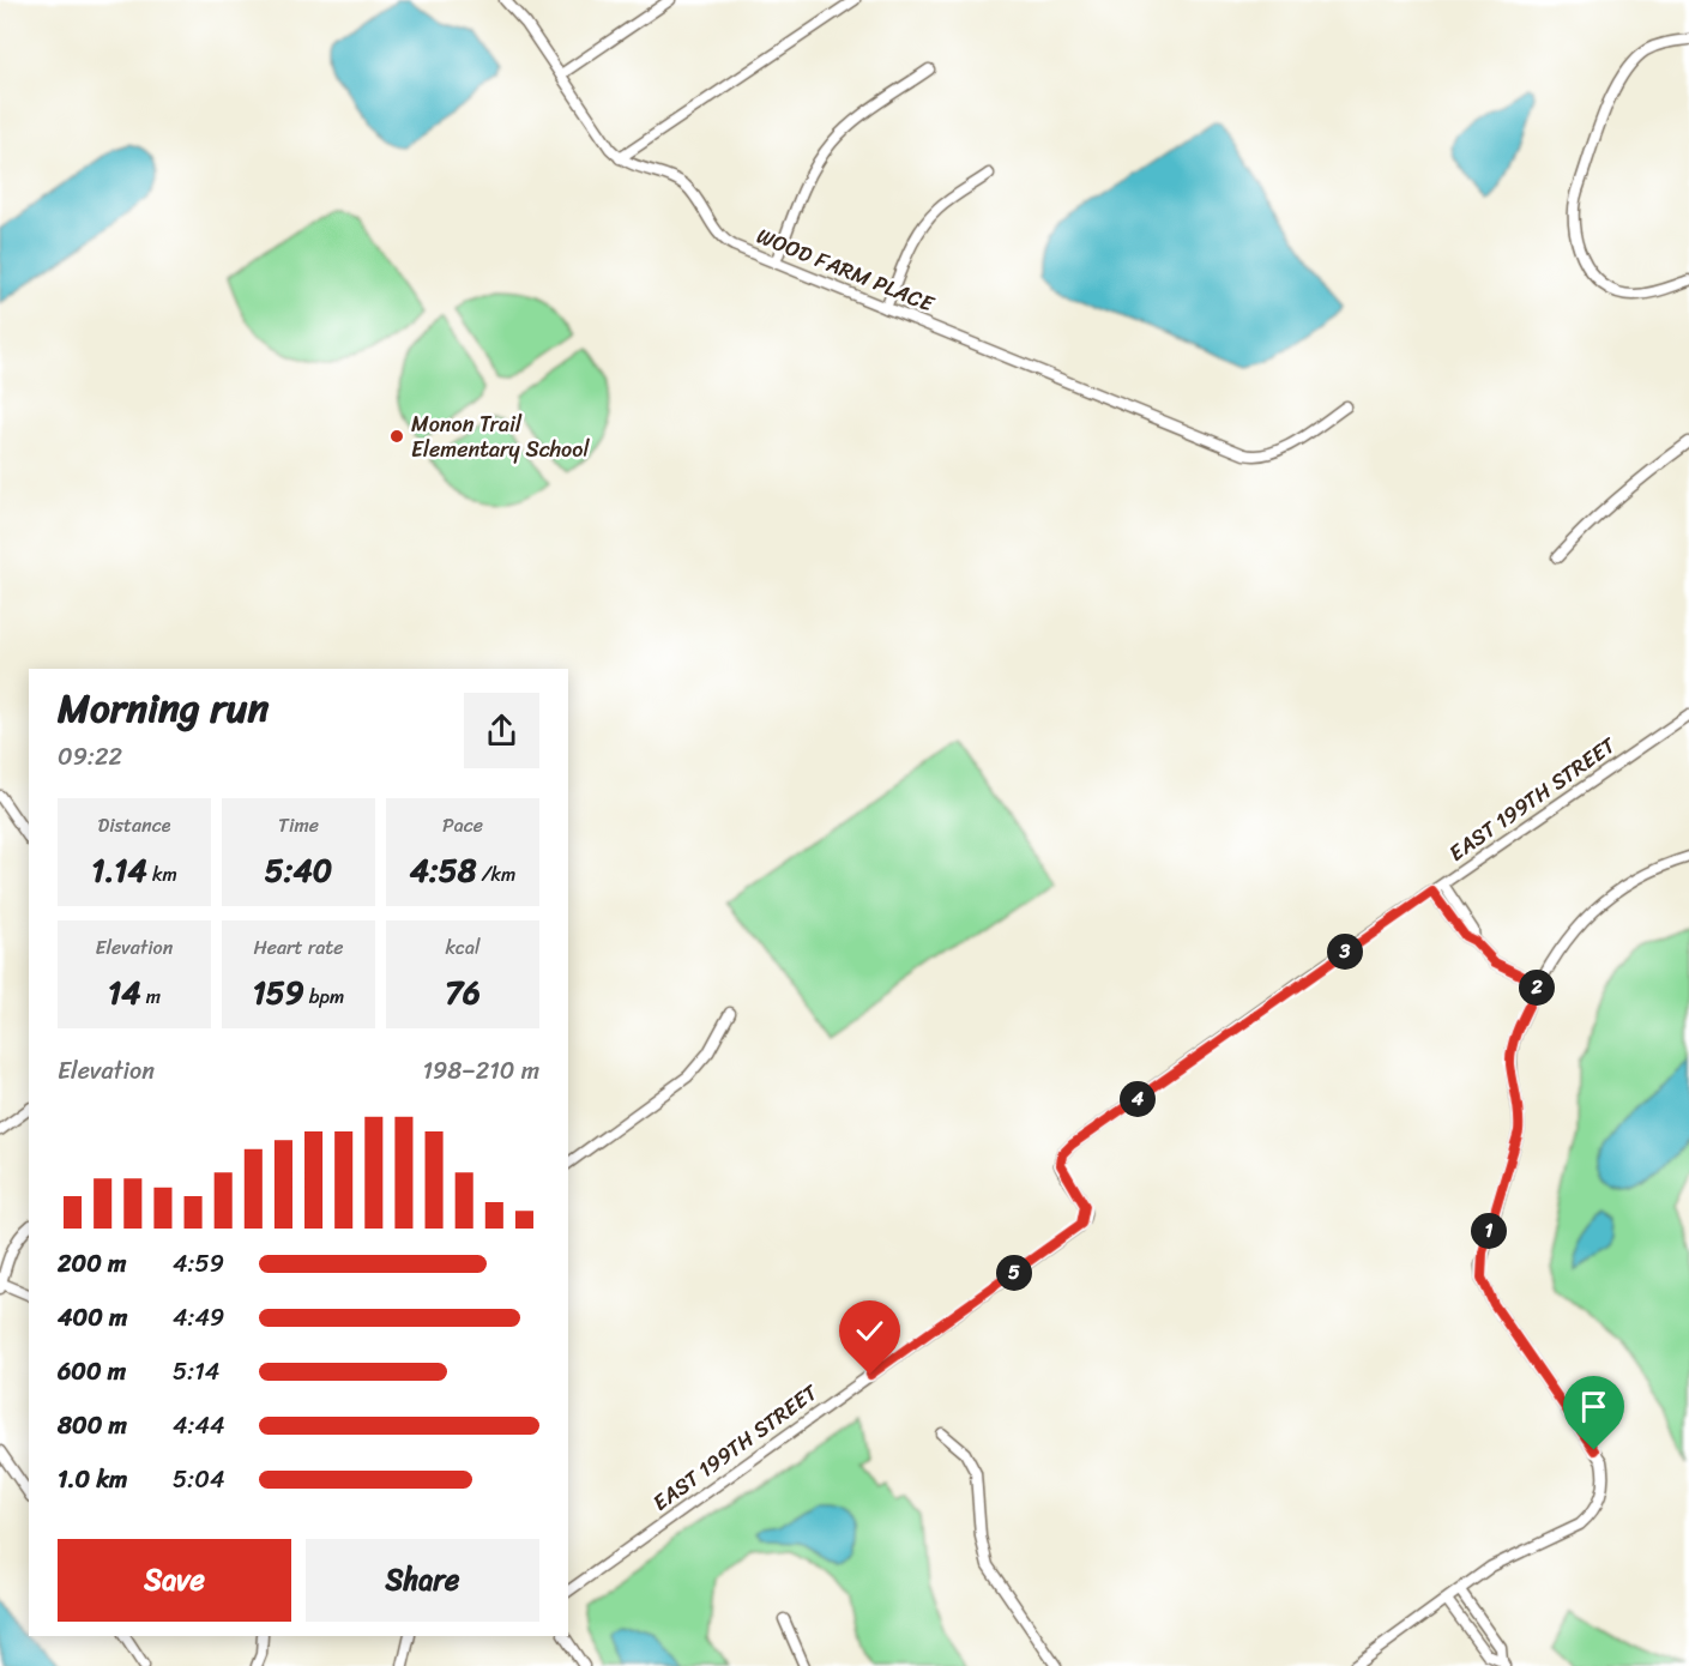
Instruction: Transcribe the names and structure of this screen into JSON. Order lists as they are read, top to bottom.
{
  "streets": {
    "street": ["WOOD FARM PLACE", "EAST 199TH STREET"]
  },
  "places": ["Monon Trail Elementary School"],
  "page": {
    "heading": ["Morning run", "09:22"],
    "stats": [
      ["Distance", "1.14 km"],
      ["Time", "5:40"],
      ["Pace", "4:58 /km"],
      ["Elevation", "14 m"],
      ["Heart rate", "159 bpm"],
      ["kcal", "76"]
    ],
    "pins": [
      "3",
      "2",
      "4",
      "1",
      "5"
    ],
    "chart": ["Elevation", "198–210 m"],
    "list": [
      {
        "name": "200 m",
        "note": "4:59"
      },
      {
        "name": "400 m",
        "note": "4:49"
      },
      {
        "name": "600 m",
        "note": "5:14"
      },
      {
        "name": "800 m",
        "note": "4:44"
      },
      {
        "name": "1.0 km",
        "note": "5:04"
      }
    ],
    "buttons": ["Save", "Share"]
  }
}
